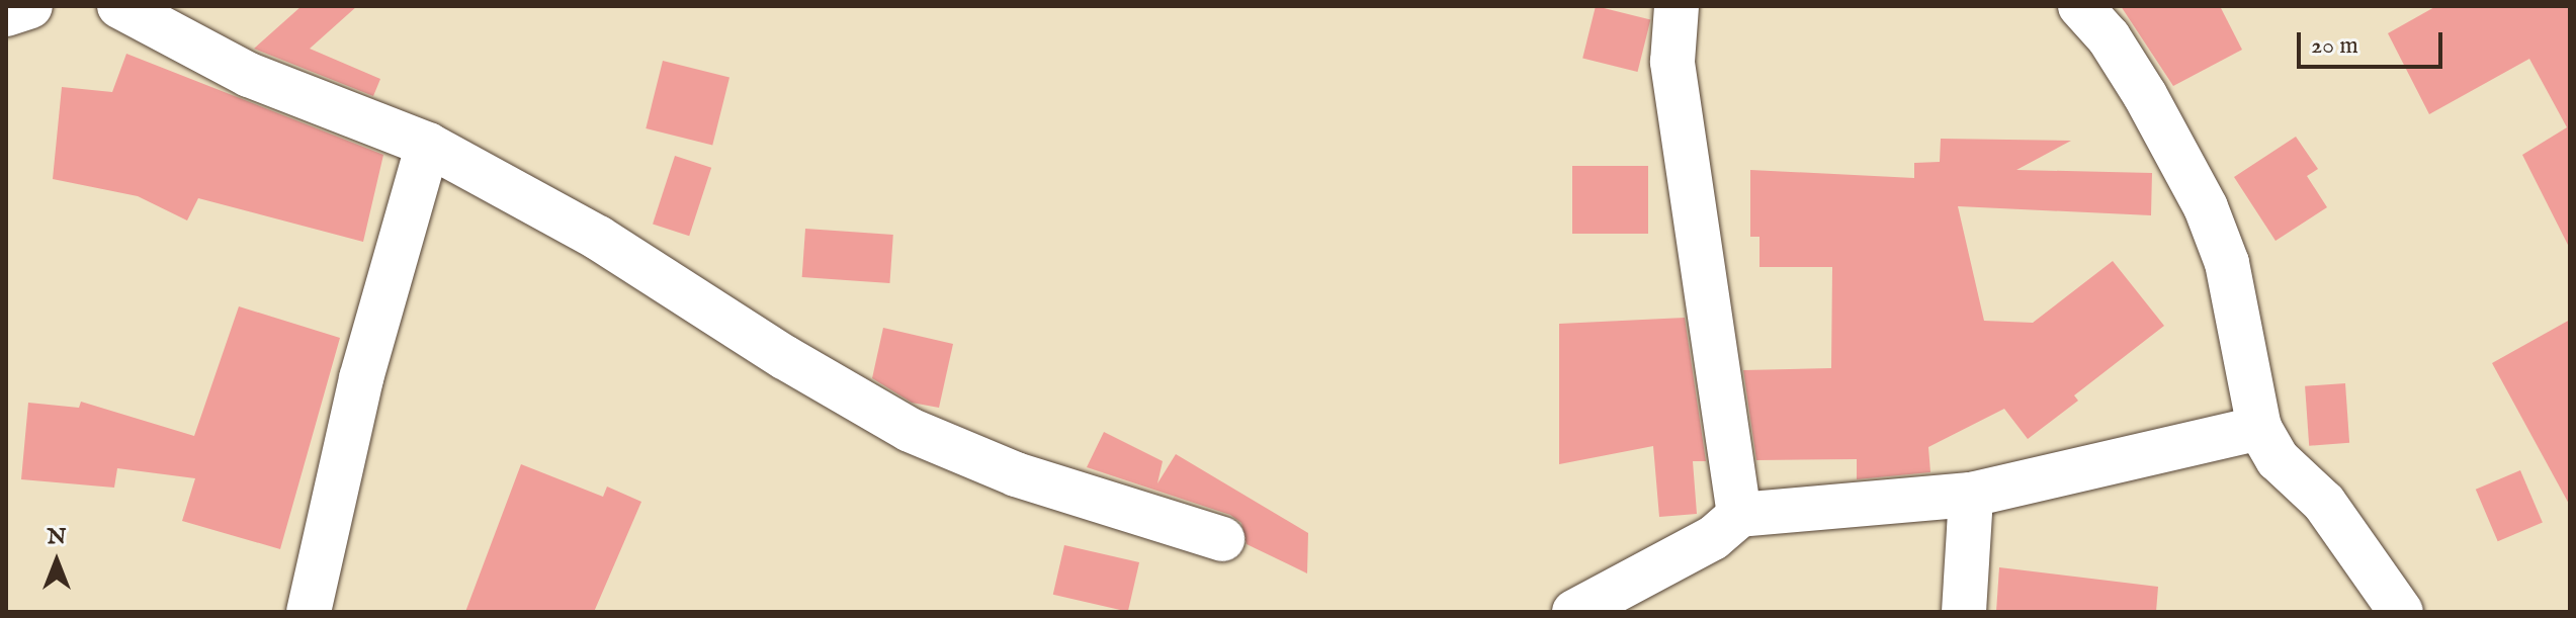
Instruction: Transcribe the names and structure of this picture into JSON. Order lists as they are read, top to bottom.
{
  "scale_bar": "20 m",
  "north": "top"
}
